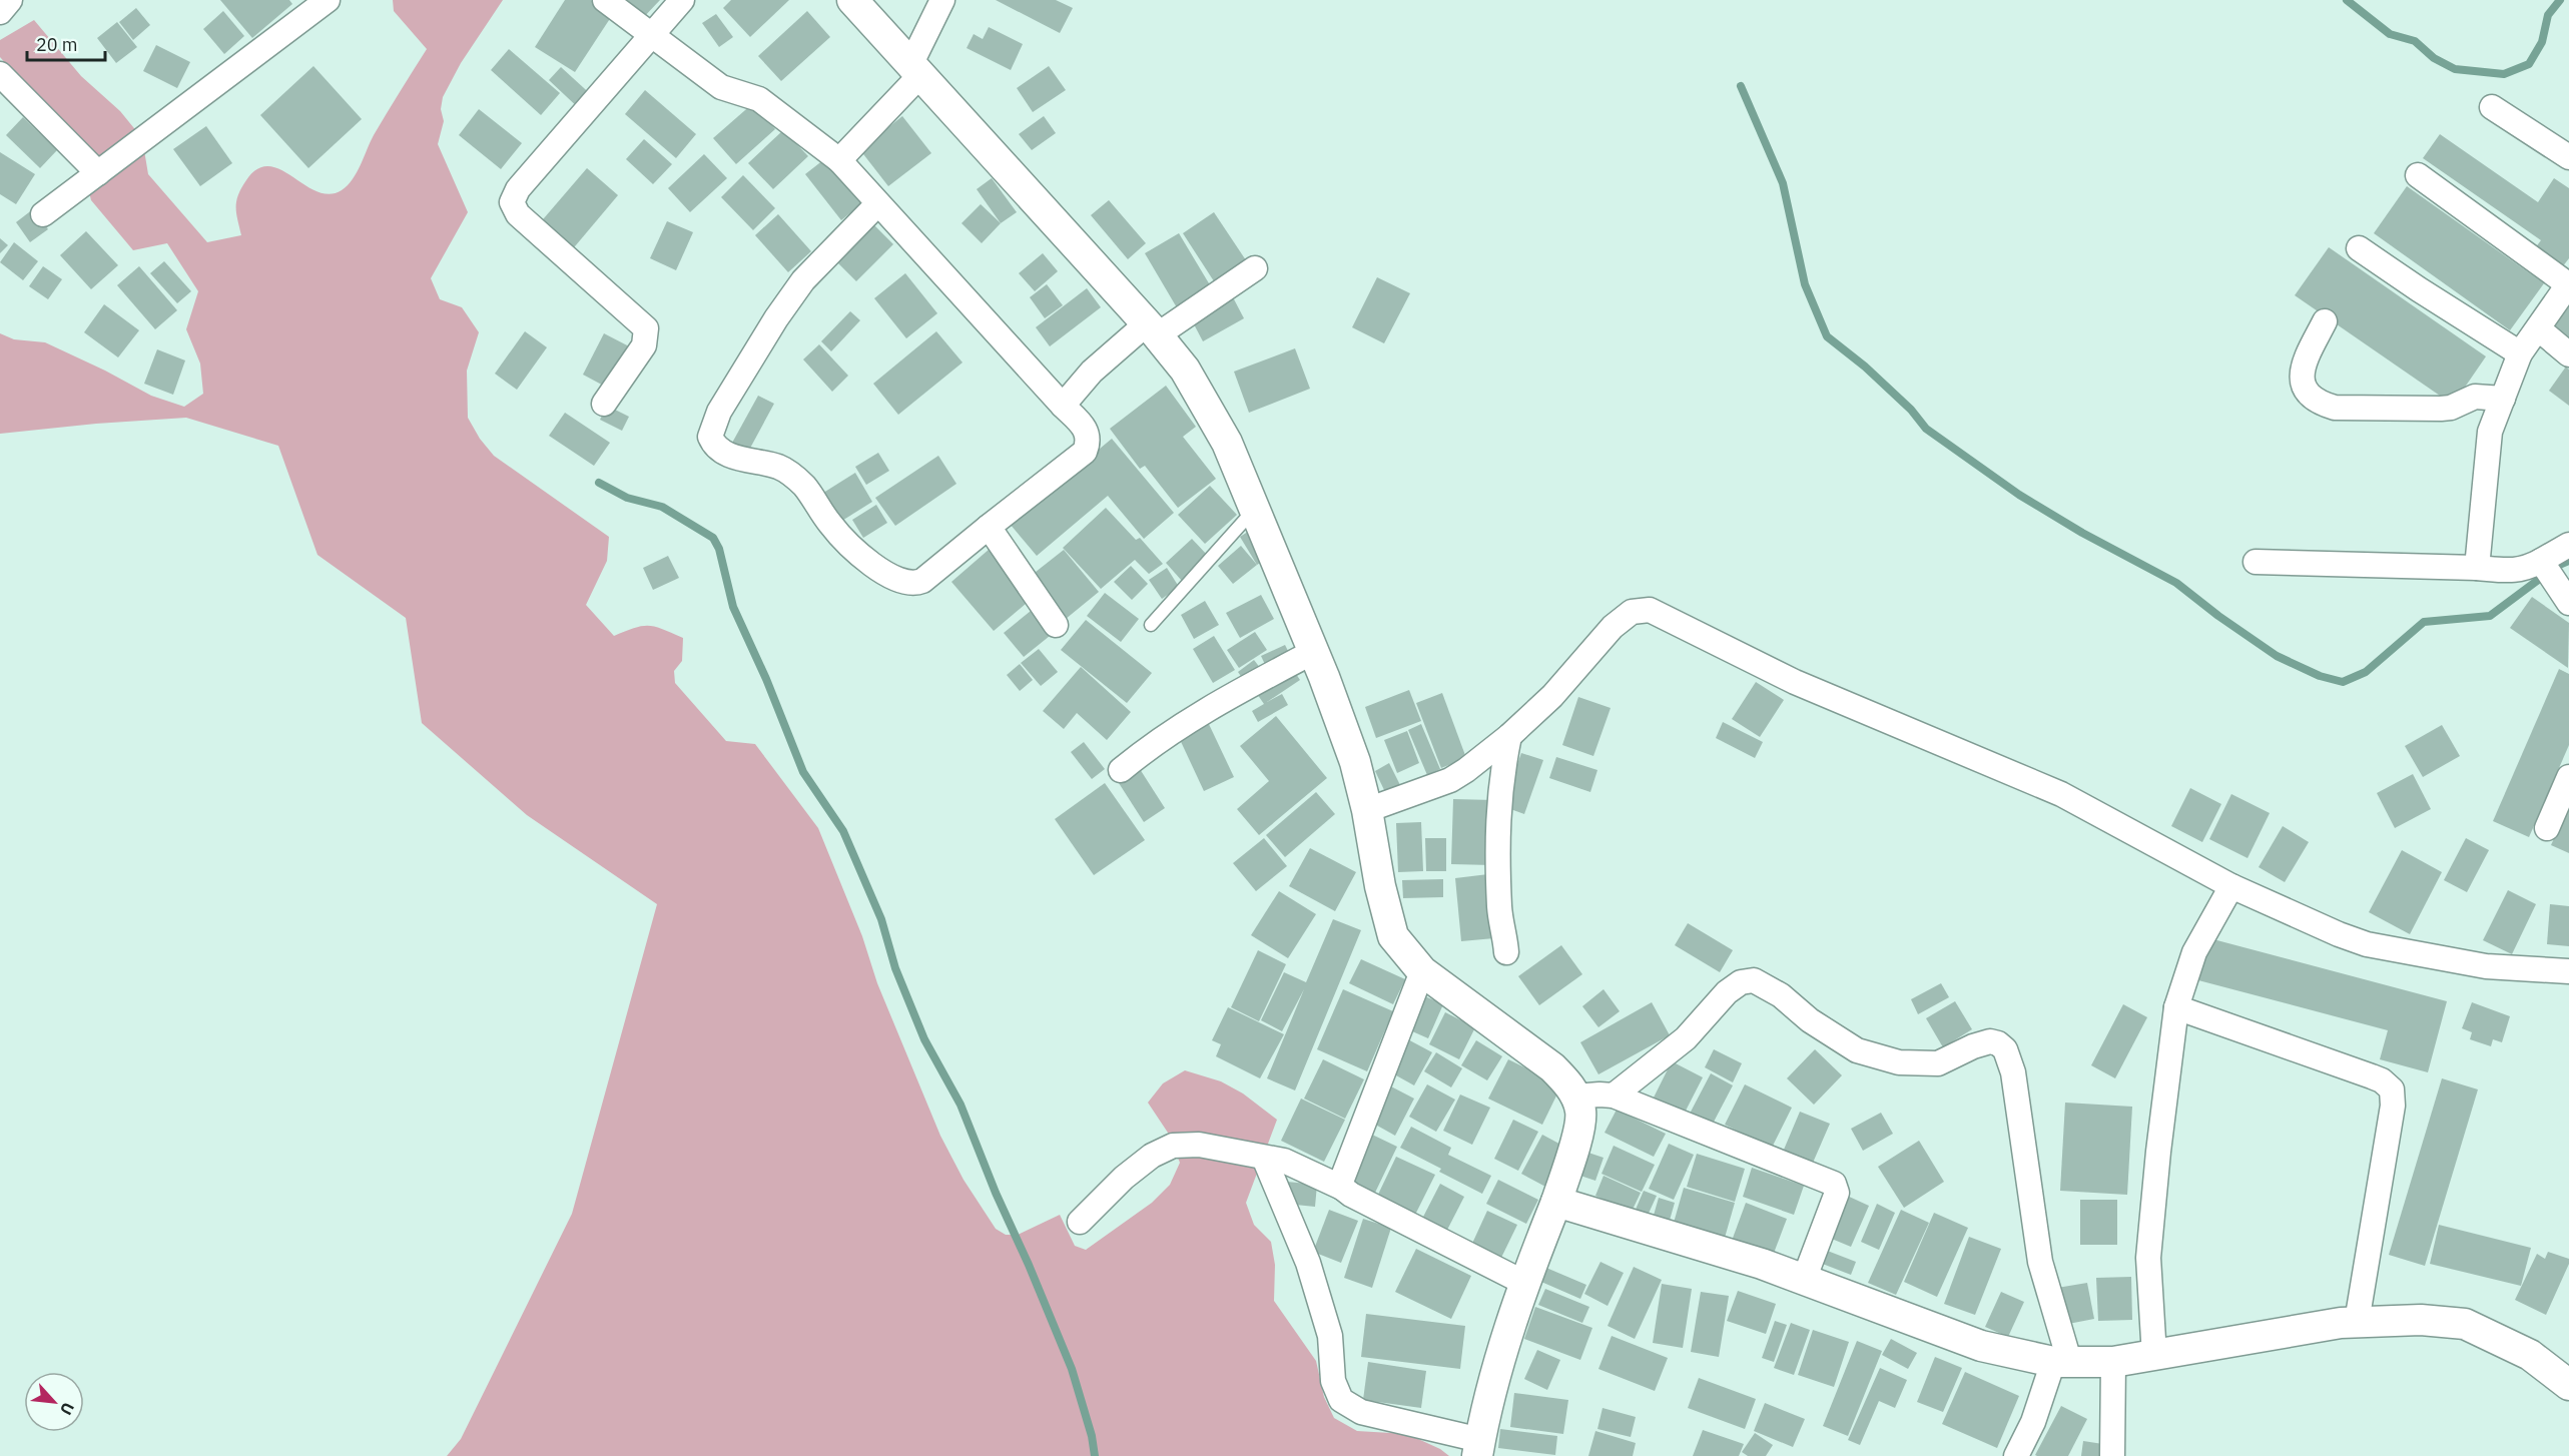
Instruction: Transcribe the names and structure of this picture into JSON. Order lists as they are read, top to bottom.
{
  "scale_bar": "20 m",
  "north": "bottom right"
}
